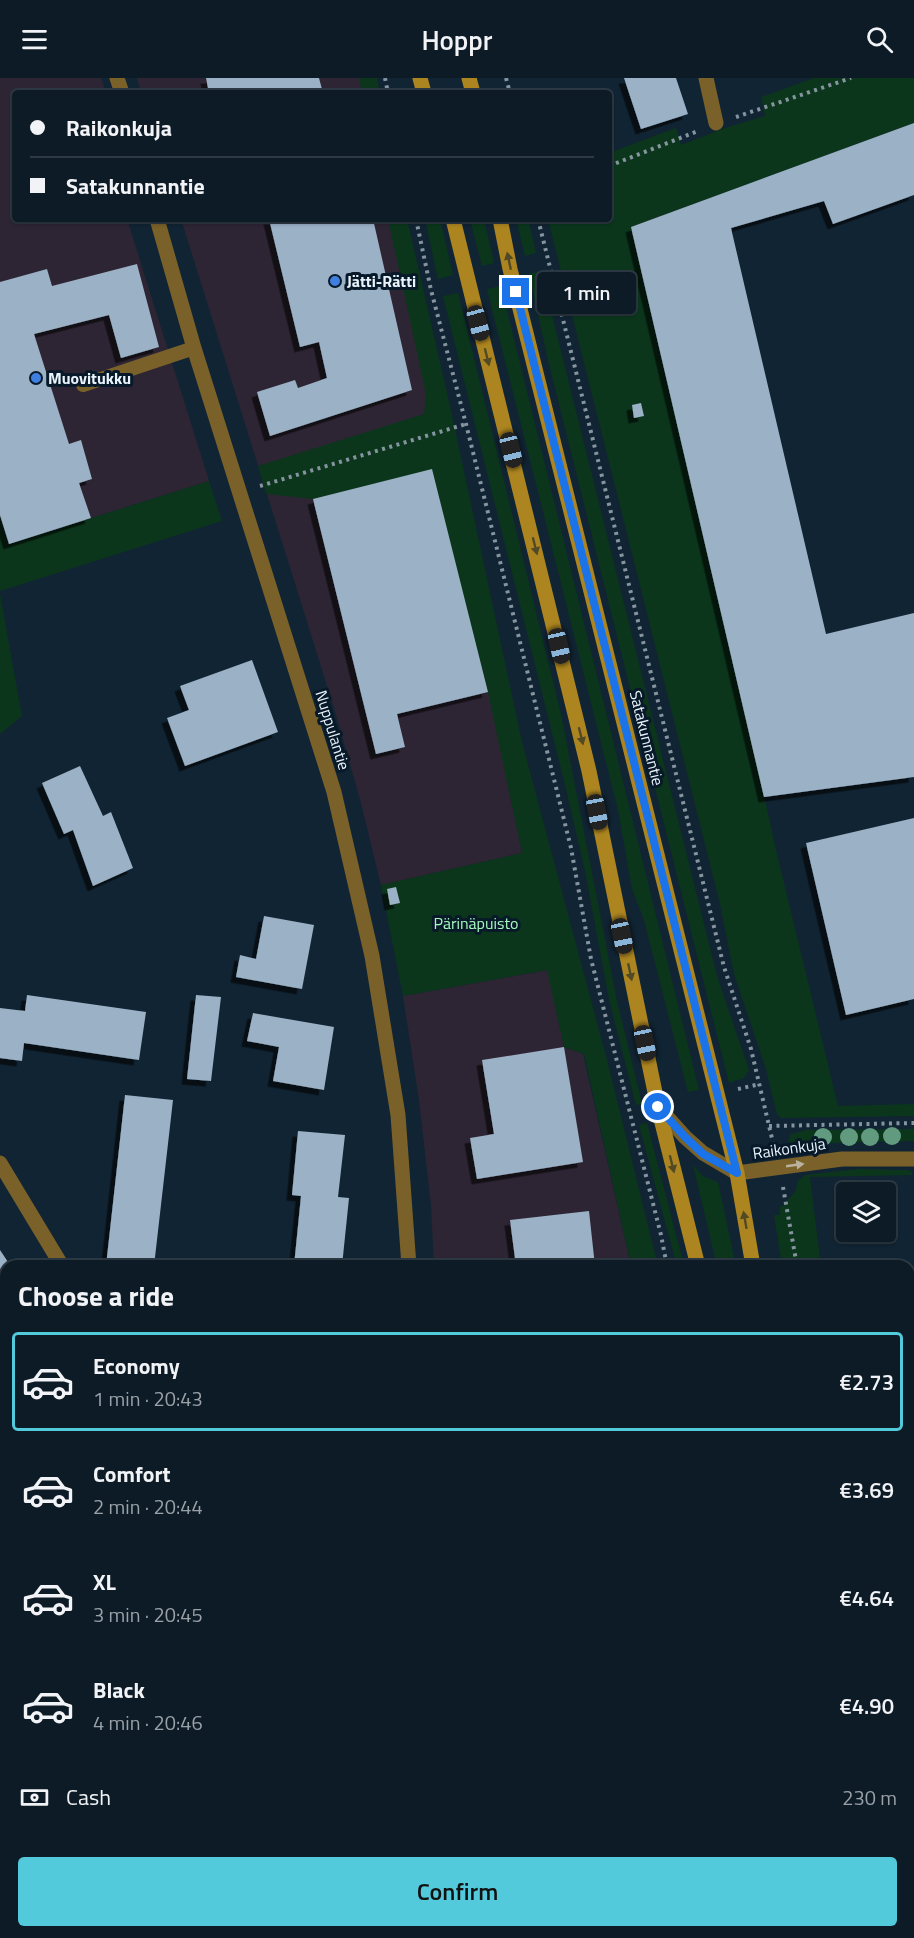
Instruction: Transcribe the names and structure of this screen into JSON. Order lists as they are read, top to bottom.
{
  "streets": {
    "main road": ["Satakunnantie"],
    "street": ["Nuppulantie", "Raikonkuja"]
  },
  "crossings": [
    ["Satakunnantie", "Raikonkuja"]
  ],
  "one_way": ["Raikonkuja"],
  "parks": ["Pärinäpuisto"],
  "places": ["Jätti-Rätti", "Muovitukku"],
  "page": {
    "header": "Hoppr",
    "banner": ["Raikonkuja", "Satakunnantie"],
    "bubble": "1 min",
    "heading": "Choose a ride",
    "list": [
      {
        "name": "Economy",
        "note": "1 min · 20:43",
        "value": "€2.73"
      },
      {
        "name": "Comfort",
        "note": "2 min · 20:44",
        "value": "€3.69"
      },
      {
        "name": "XL",
        "note": "3 min · 20:45",
        "value": "€4.64"
      },
      {
        "name": "Black",
        "note": "4 min · 20:46",
        "value": "€4.90"
      }
    ],
    "pay": ["Cash", "230 m"],
    "buttons": "Confirm"
  }
}
